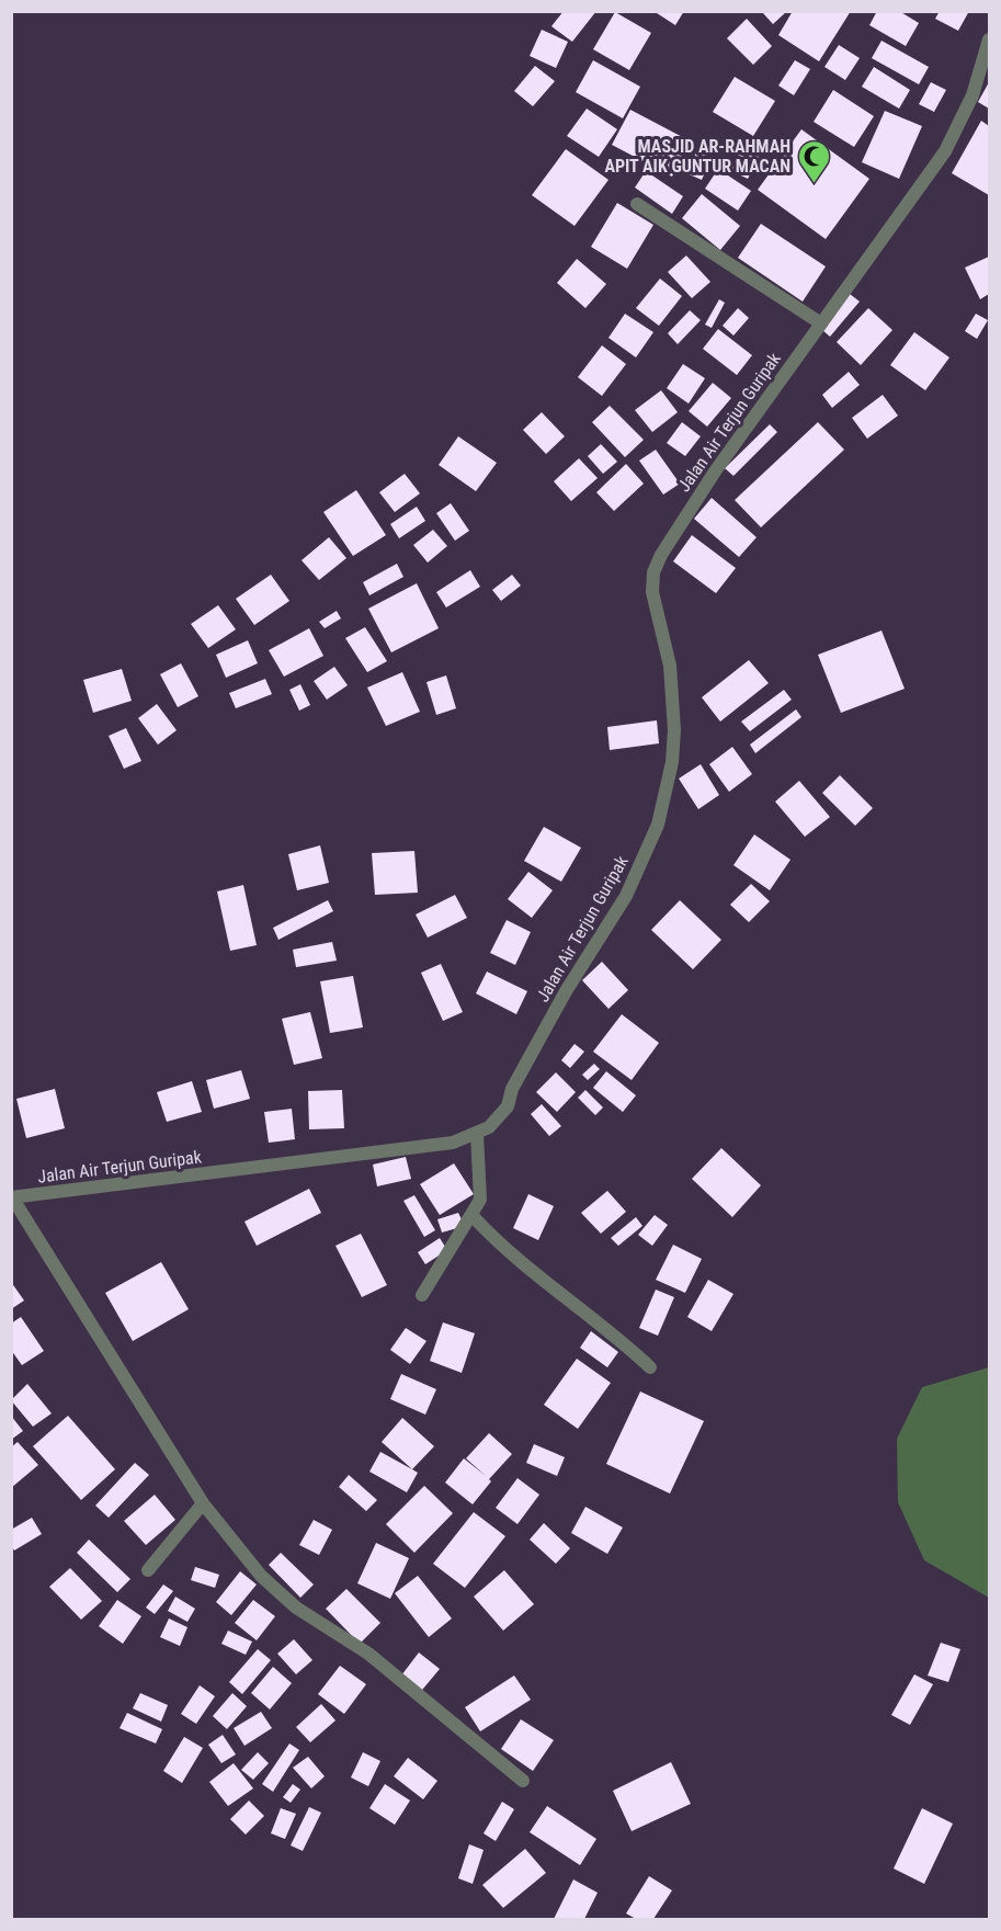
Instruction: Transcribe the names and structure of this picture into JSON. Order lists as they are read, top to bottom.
{
  "streets": {
    "street": ["Jalan Air Terjun Guripak"]
  },
  "places": {
    "mosque": ["MASJID AR-RAHMAH APIT AIK GUNTUR MACAN"]
  }
}
